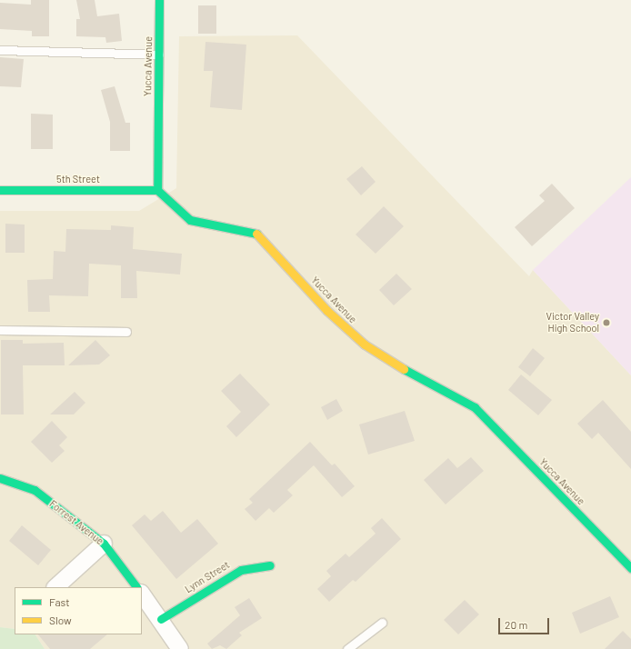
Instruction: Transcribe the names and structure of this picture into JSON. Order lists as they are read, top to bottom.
{
  "streets": {
    "street": [
      "Yucca Avenue",
      "5th Street",
      "Forrest Avenue",
      "Lynn Street"
    ]
  },
  "crossings": [
    ["Yucca Avenue", "5th Street"]
  ],
  "places": ["Victor Valley High School"],
  "legend": ["Fast", "Slow"],
  "scale_bar": "20 m"
}
